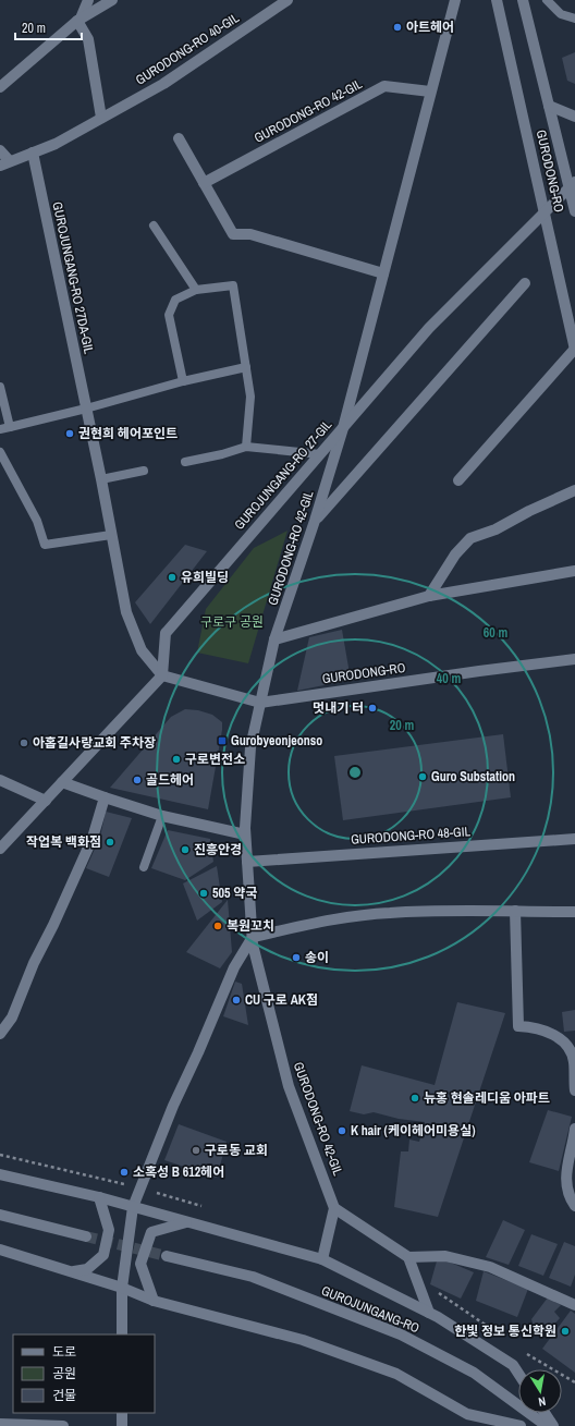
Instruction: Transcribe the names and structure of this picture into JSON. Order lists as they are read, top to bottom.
{
  "streets": {
    "street": [
      "GURODONG-RO 40-GIL",
      "GURODONG-RO 42-GIL",
      "GURODONG-RO",
      "GUROJUNGANG-RO 27DA-GIL",
      "GUROJUNGANG-RO 27-GIL",
      "GURODONG-RO 48-GIL",
      "GUROJUNGANG-RO"
    ]
  },
  "crossings": [
    ["GURODONG-RO 40-GIL", "GUROJUNGANG-RO 27DA-GIL"],
    ["GURODONG-RO 42-GIL", "GURODONG-RO"],
    ["GURODONG-RO 42-GIL", "GUROJUNGANG-RO 27-GIL"],
    ["GURODONG-RO 42-GIL", "GURODONG-RO 48-GIL"],
    ["GURODONG-RO", "GUROJUNGANG-RO 27-GIL"],
    ["GUROJUNGANG-RO 27DA-GIL", "GUROJUNGANG-RO 27-GIL"]
  ],
  "parks": ["구로구 공원"],
  "places": {
    "other": [
      "아트헤어",
      "권현희 헤어포인트",
      "유희빌딩",
      "멋내기 터",
      "아홉길사랑교회 주차장",
      "구로변전소",
      "Guro Substation",
      "골드헤어",
      "작업복 백화점",
      "진흥안경",
      "505 약국",
      "복원꼬치",
      "송이",
      "CU 구로 AK점",
      "뉴홍 현솔레디움 아파트",
      "K hair (케이헤어미용실)",
      "구로동 교회",
      "소혹성 B 612헤어",
      "한빛 정보 통신학원"
    ],
    "transit": ["Gurobyeonjeonso"]
  },
  "legend": ["도로", "공원", "건물"],
  "scale_bar": "20 m",
  "north": "bottom",
  "rings": ["60 m", "40 m", "20 m"]
}
